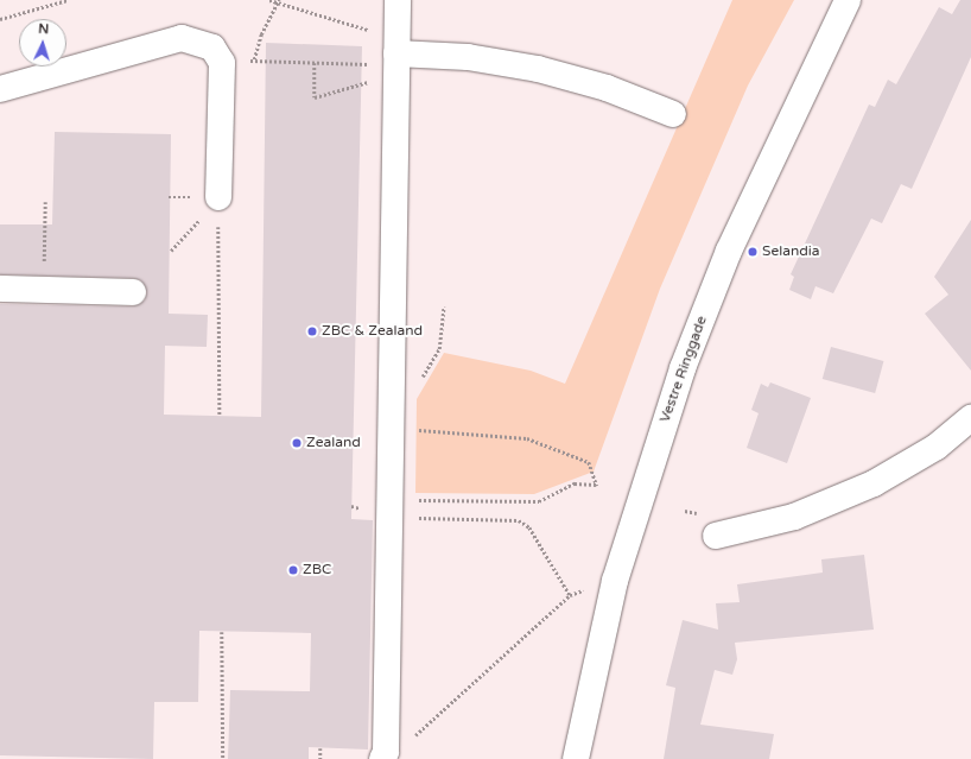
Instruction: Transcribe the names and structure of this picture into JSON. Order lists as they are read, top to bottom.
{
  "streets": {
    "street": ["Vestre Ringgade"]
  },
  "places": [
    "Selandia",
    "ZBC & Zealand",
    "Zealand",
    "ZBC"
  ],
  "north": "top"
}
